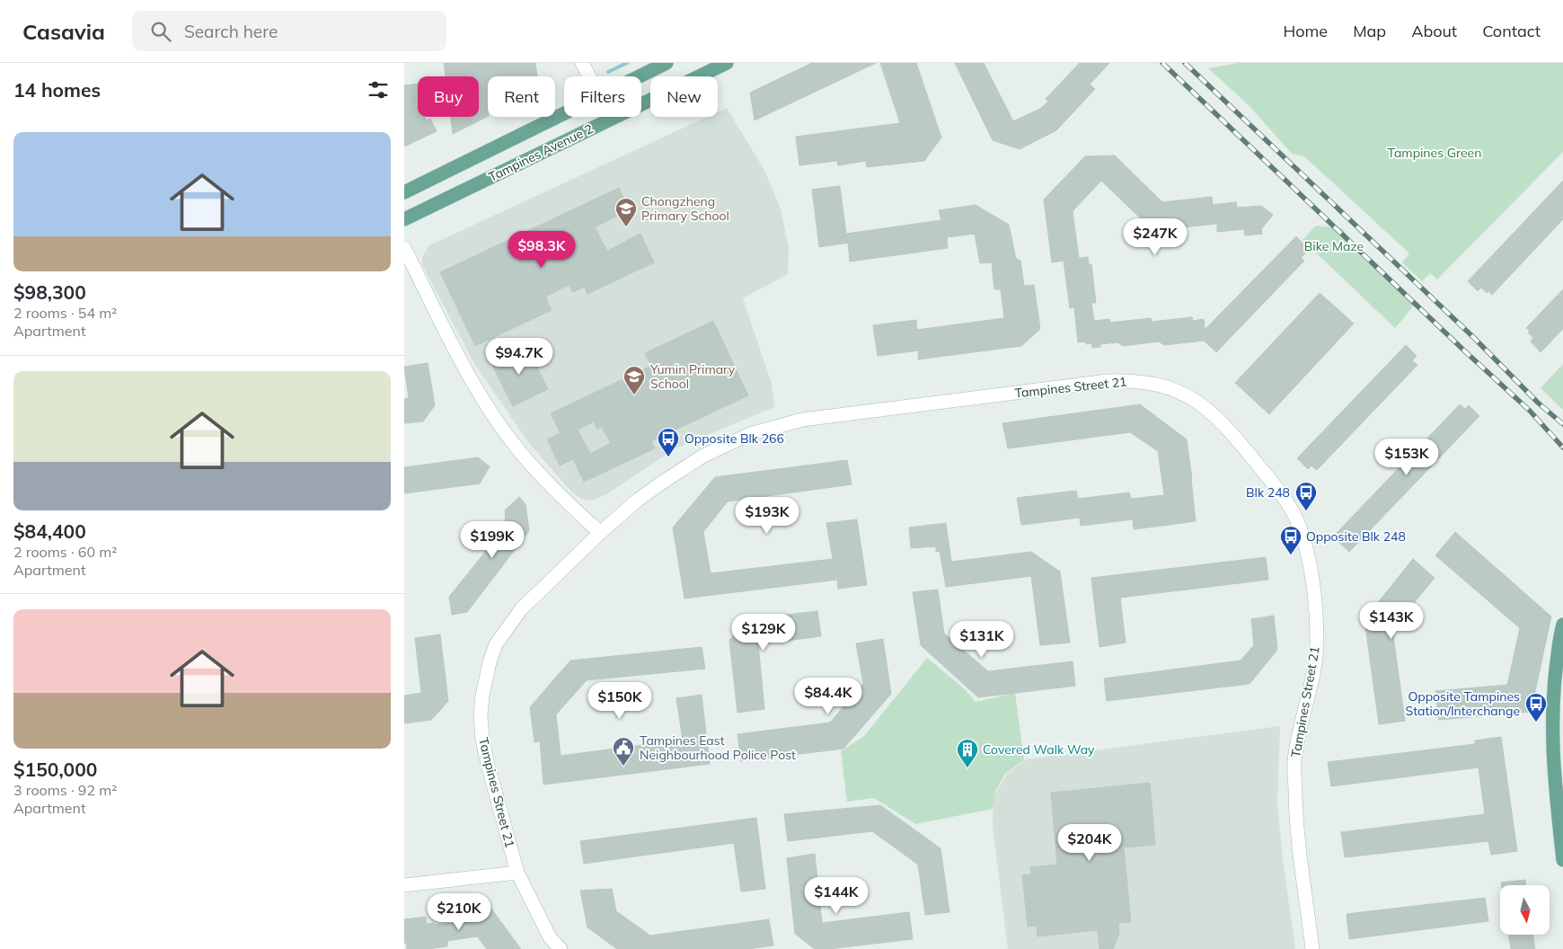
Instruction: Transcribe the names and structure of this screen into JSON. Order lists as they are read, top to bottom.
{
  "streets": {
    "main road": ["Tampines Avenue 2"],
    "street": ["Tampines Street 21"]
  },
  "parks": ["Tampines Green", "Bike Maze"],
  "places": {
    "school or university": ["Chongzheng Primary School", "Yumin Primary School"],
    "bus stop": [
      "Opposite Blk 266",
      "Blk 248",
      "Opposite Blk 248",
      "Opposite Tampines Station/Interchange"
    ],
    "public building": ["Tampines East Neighbourhood Police Post"],
    "building": ["Covered Walk Way"]
  },
  "north": "bottom",
  "page": {
    "header": "Casavia",
    "search": "Search here",
    "nav": [
      "Home",
      "Map",
      "About",
      "Contact"
    ],
    "heading": "14 homes",
    "chip": [
      "Buy",
      "Rent",
      "Filters",
      "New"
    ],
    "list": [
      {
        "name": "$98,300",
        "note": "2 rooms · 54 m² · Apartment"
      },
      {
        "name": "$84,400",
        "note": "2 rooms · 60 m² · Apartment"
      },
      {
        "name": "$150,000",
        "note": "3 rooms · 92 m² · Apartment"
      }
    ],
    "price": [
      "$247K",
      "$98.3K",
      "$94.7K",
      "$153K",
      "$193K",
      "$199K",
      "$143K",
      "$129K",
      "$131K",
      "$84.4K",
      "$150K",
      "$204K",
      "$144K",
      "$210K"
    ]
  }
}
